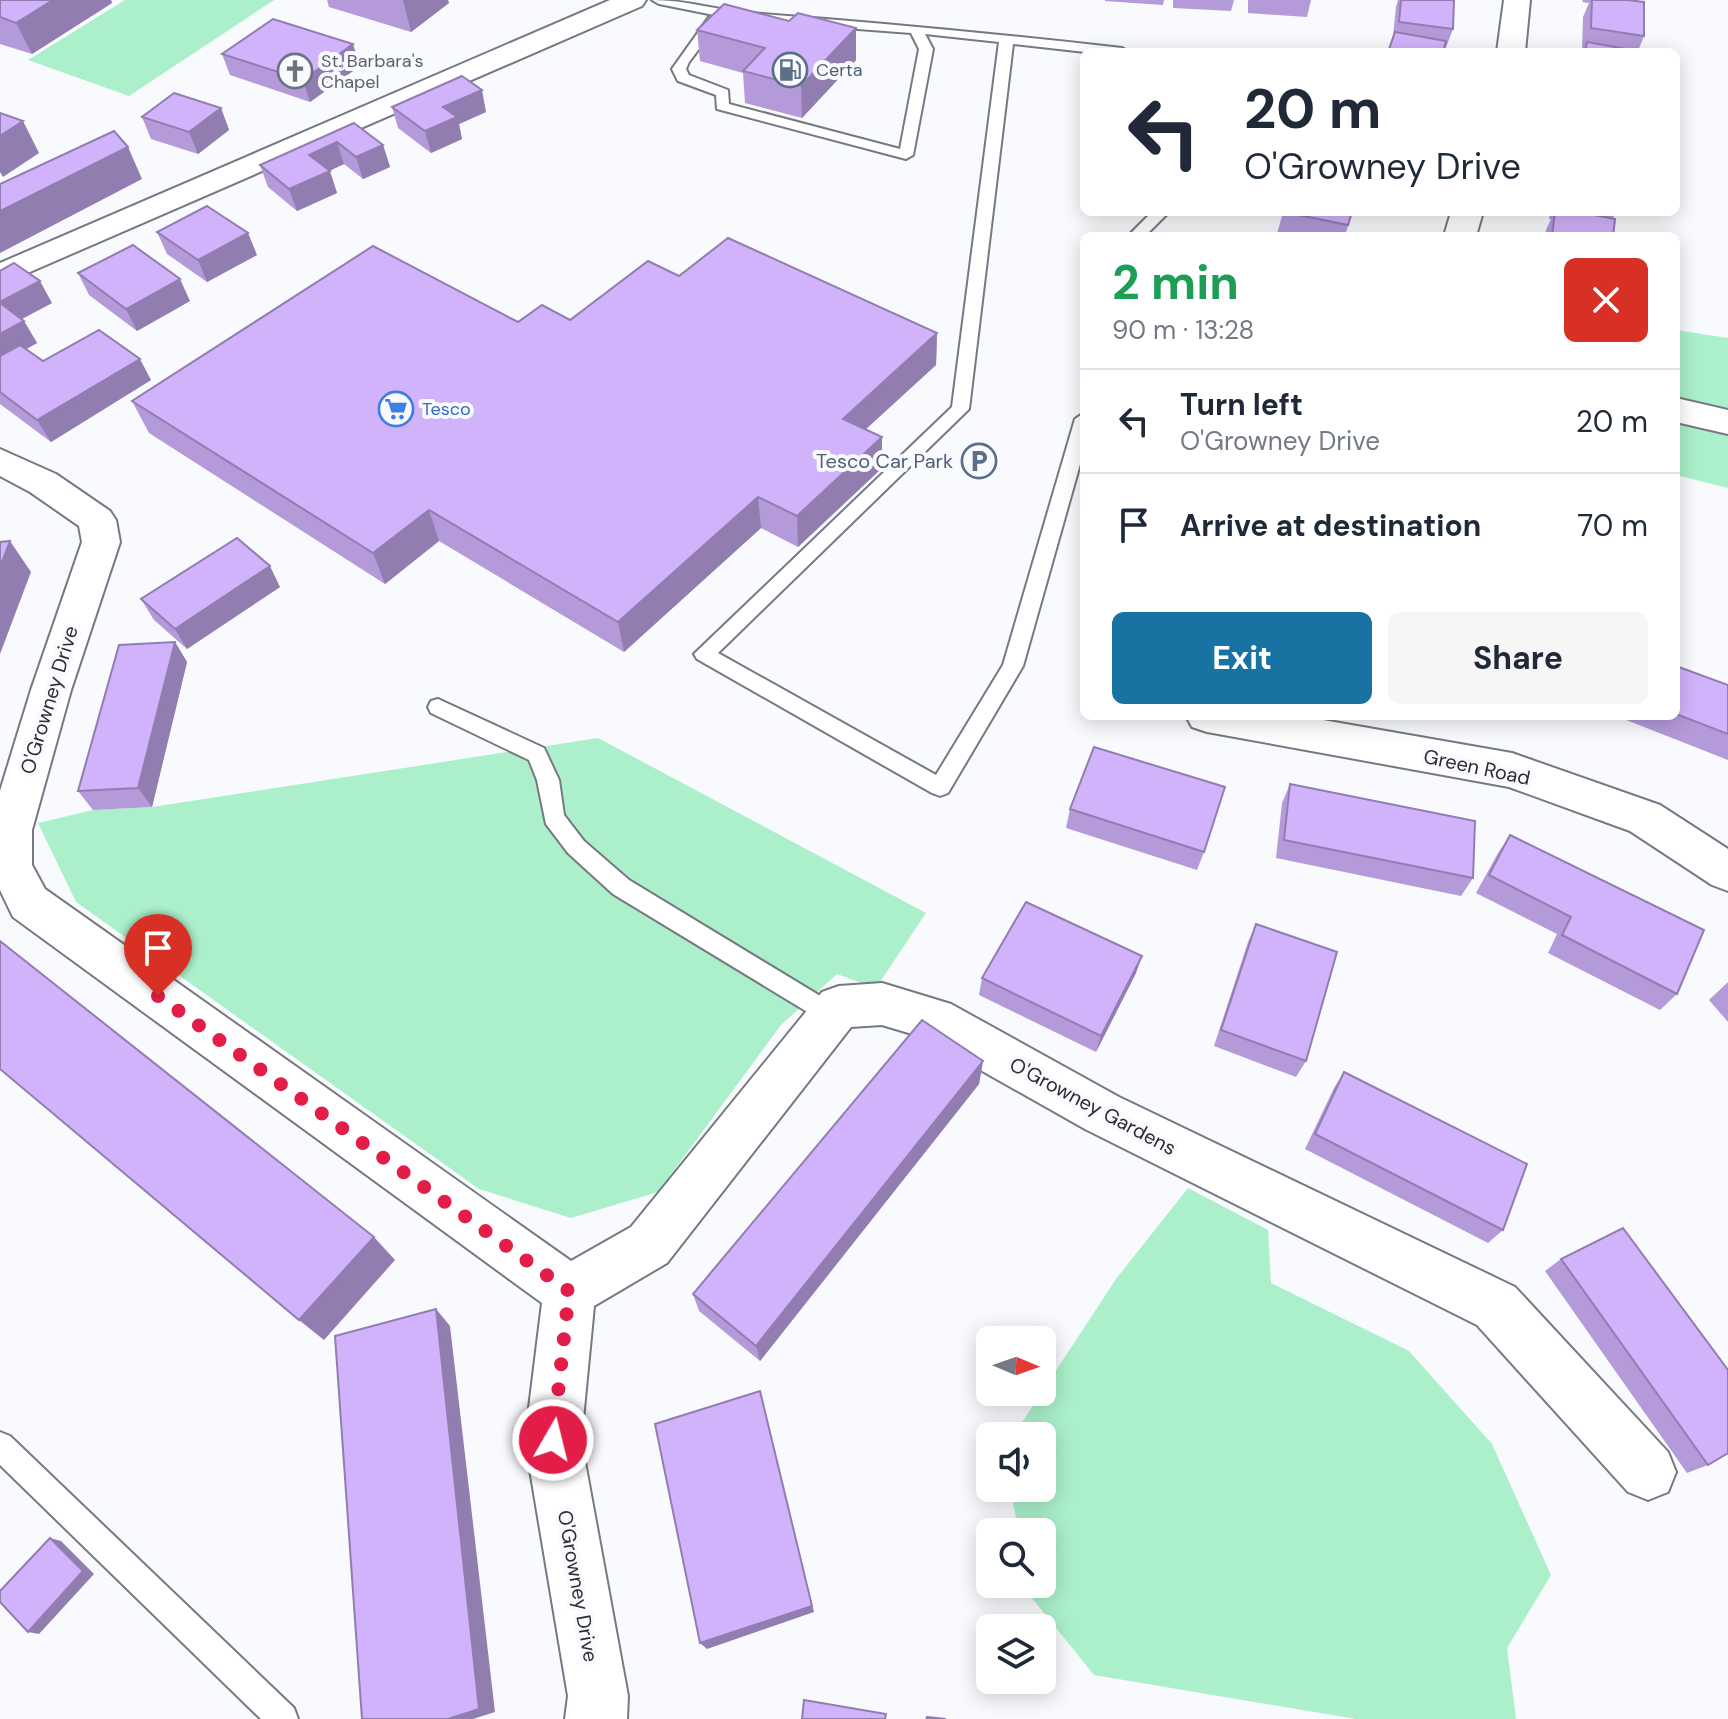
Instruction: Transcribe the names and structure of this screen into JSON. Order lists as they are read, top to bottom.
{
  "streets": {
    "street": ["O'Growney Drive", "Green Road", "O'Growney Gardens"]
  },
  "places": {
    "fuel station": ["Certa"],
    "church": ["St. Barbara's Chapel"],
    "supermarket": ["Tesco"],
    "parking": ["Tesco Car Park"]
  },
  "north": "right",
  "page": {
    "turn": ["20 m", "O'Growney Drive"],
    "heading": ["2 min", "90 m · 13:28"],
    "list": [
      {
        "name": "Turn left",
        "note": "O'Growney Drive",
        "value": "20 m"
      },
      {
        "name": "Arrive at destination",
        "value": "70 m"
      }
    ],
    "buttons": ["Exit", "Share"]
  }
}
